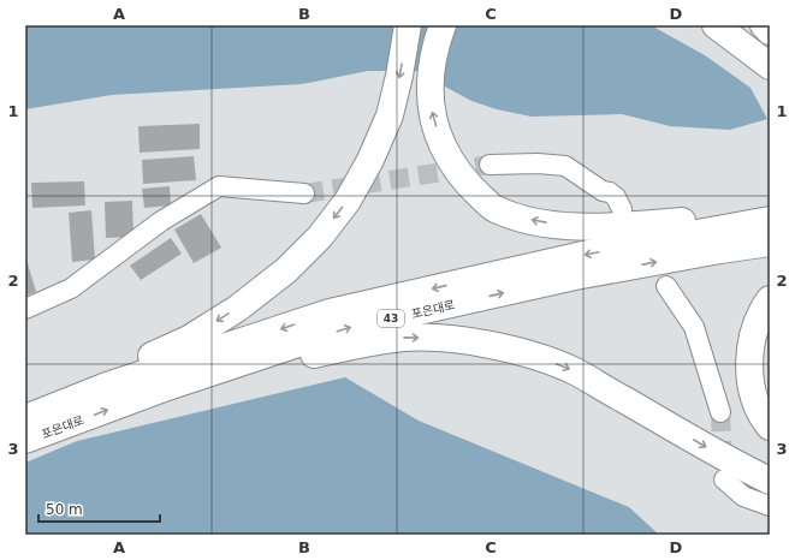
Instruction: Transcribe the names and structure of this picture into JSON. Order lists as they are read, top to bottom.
{
  "streets": {
    "highway": ["포은대로", "43"]
  },
  "scale_bar": "50 m",
  "grid": {
    "columns": [
      "A",
      "B",
      "C",
      "D"
    ],
    "rows": ["1", "2", "3"]
  }
}
